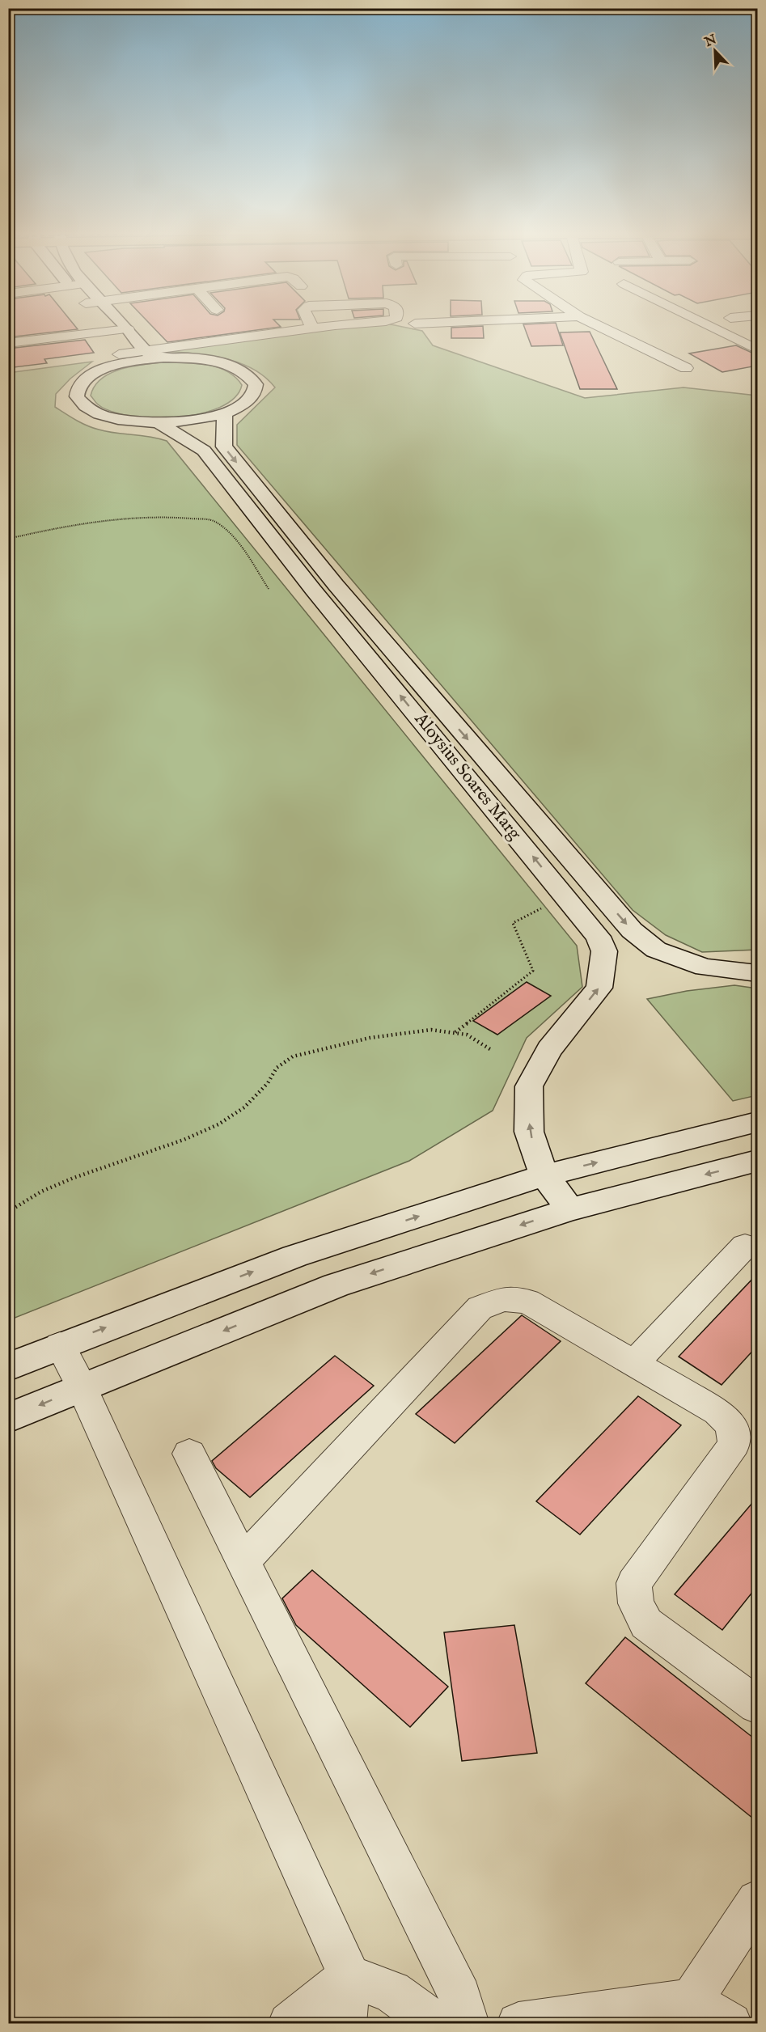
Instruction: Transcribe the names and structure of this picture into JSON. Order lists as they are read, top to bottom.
{
  "streets": {
    "main road": ["Aloysius Soares Marg"]
  },
  "north": "top left"
}
